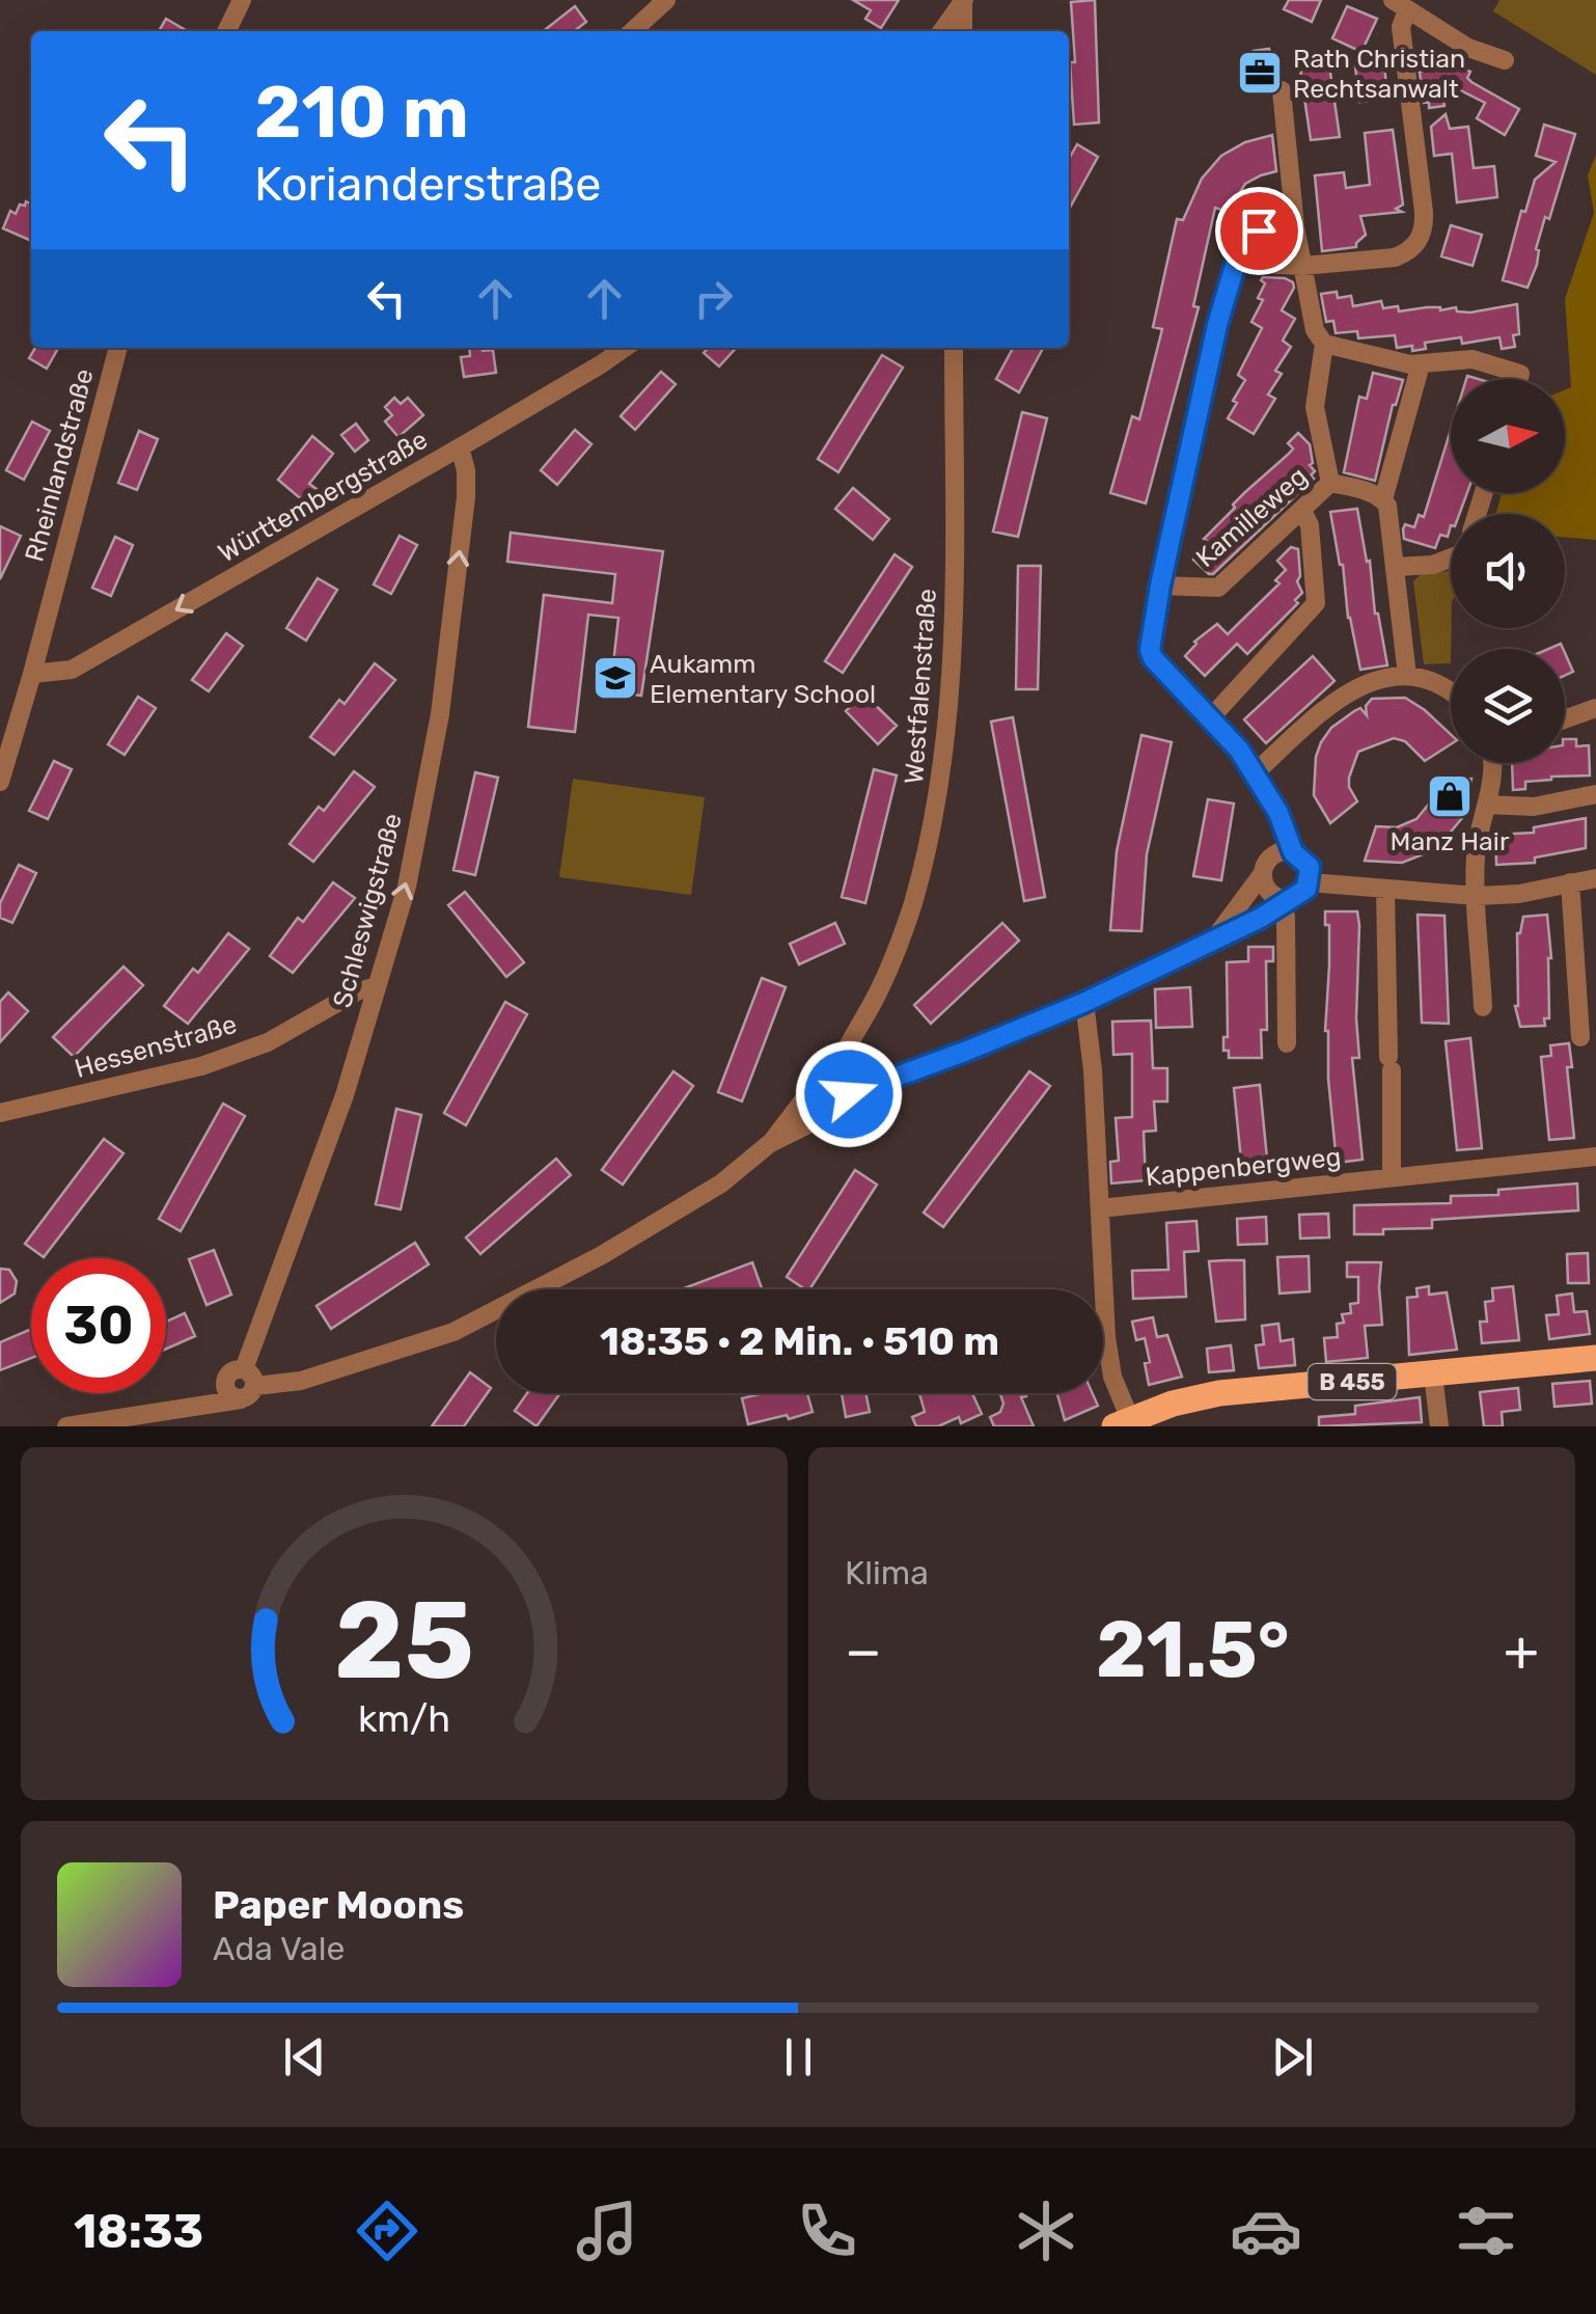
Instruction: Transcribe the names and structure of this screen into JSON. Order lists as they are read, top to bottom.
{
  "streets": {
    "main road": ["B 455"],
    "street": [
      "Rheinlandstraße",
      "Württembergstraße",
      "Kamilleweg",
      "Westfalenstraße",
      "Schleswigstraße",
      "Hessenstraße",
      "Kappenbergweg"
    ]
  },
  "crossings": [
    ["Rheinlandstraße", "Württembergstraße"],
    ["Württembergstraße", "Schleswigstraße"],
    ["Schleswigstraße", "Hessenstraße"]
  ],
  "one_way": ["Württembergstraße", "Schleswigstraße"],
  "places": {
    "office": ["Rath Christian Rechtsanwalt"],
    "school or university": ["Aukamm Elementary School"],
    "shop": ["Manz Hair"]
  },
  "north": "right",
  "page": {
    "turn": ["210 m", "Korianderstraße"],
    "limit": "30",
    "trip": "18:35 · 2 Min. · 510 m",
    "tile": "Klima",
    "heat": ["−", "21.5°", "+"],
    "song": ["Paper Moons", "Ada Vale"],
    "tabs": "18:33",
    "gauge": ["25", "km/h"]
  }
}
